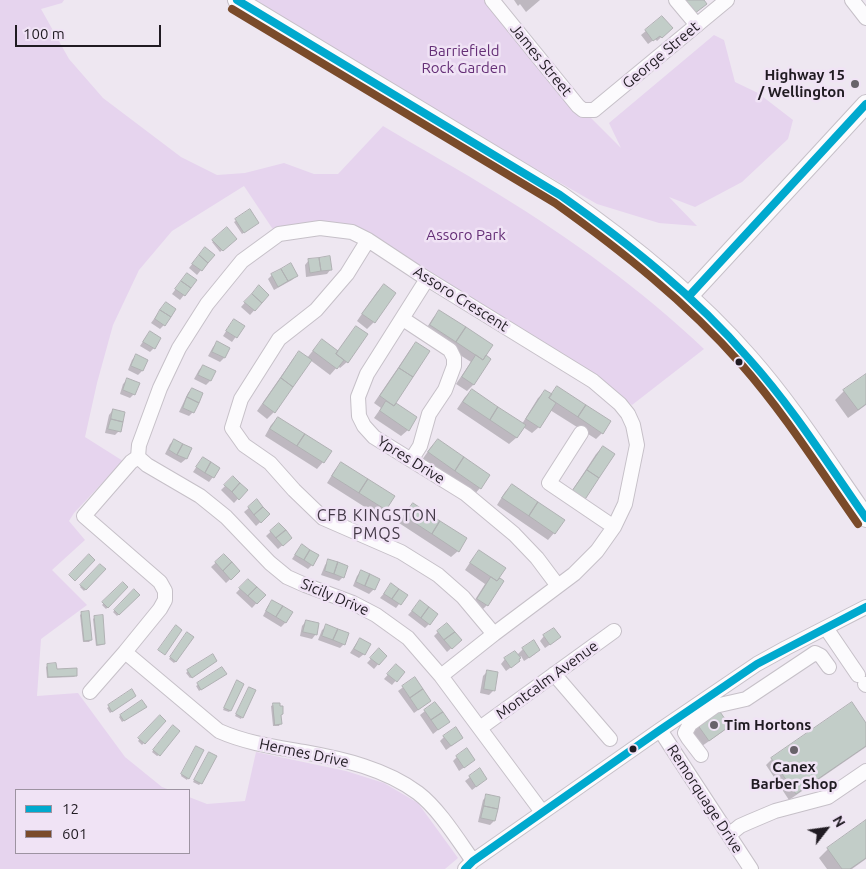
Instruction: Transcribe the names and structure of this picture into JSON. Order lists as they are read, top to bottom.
{
  "streets": {
    "street": [
      "George Street",
      "James Street",
      "Assoro Crescent",
      "Ypres Drive",
      "Sicily Drive",
      "Montcalm Avenue",
      "Hermes Drive",
      "Remorquage Drive"
    ]
  },
  "crossings": [
    ["George Street", "James Street"],
    ["Assoro Crescent", "Ypres Drive"],
    ["Assoro Crescent", "Sicily Drive"],
    ["Assoro Crescent", "Hermes Drive"],
    ["Sicily Drive", "Montcalm Avenue"]
  ],
  "districts": ["CFB KINGSTON PMQS"],
  "parks": ["Barriefield Rock Garden", "Assoro Park"],
  "places": ["Highway 15 / Wellington", "Tim Hortons", "Canex Barber Shop"],
  "lines": ["transit line 12", "transit line 601"],
  "legend": ["12", "601"],
  "scale_bar": "100 m",
  "north": "top right"
}
